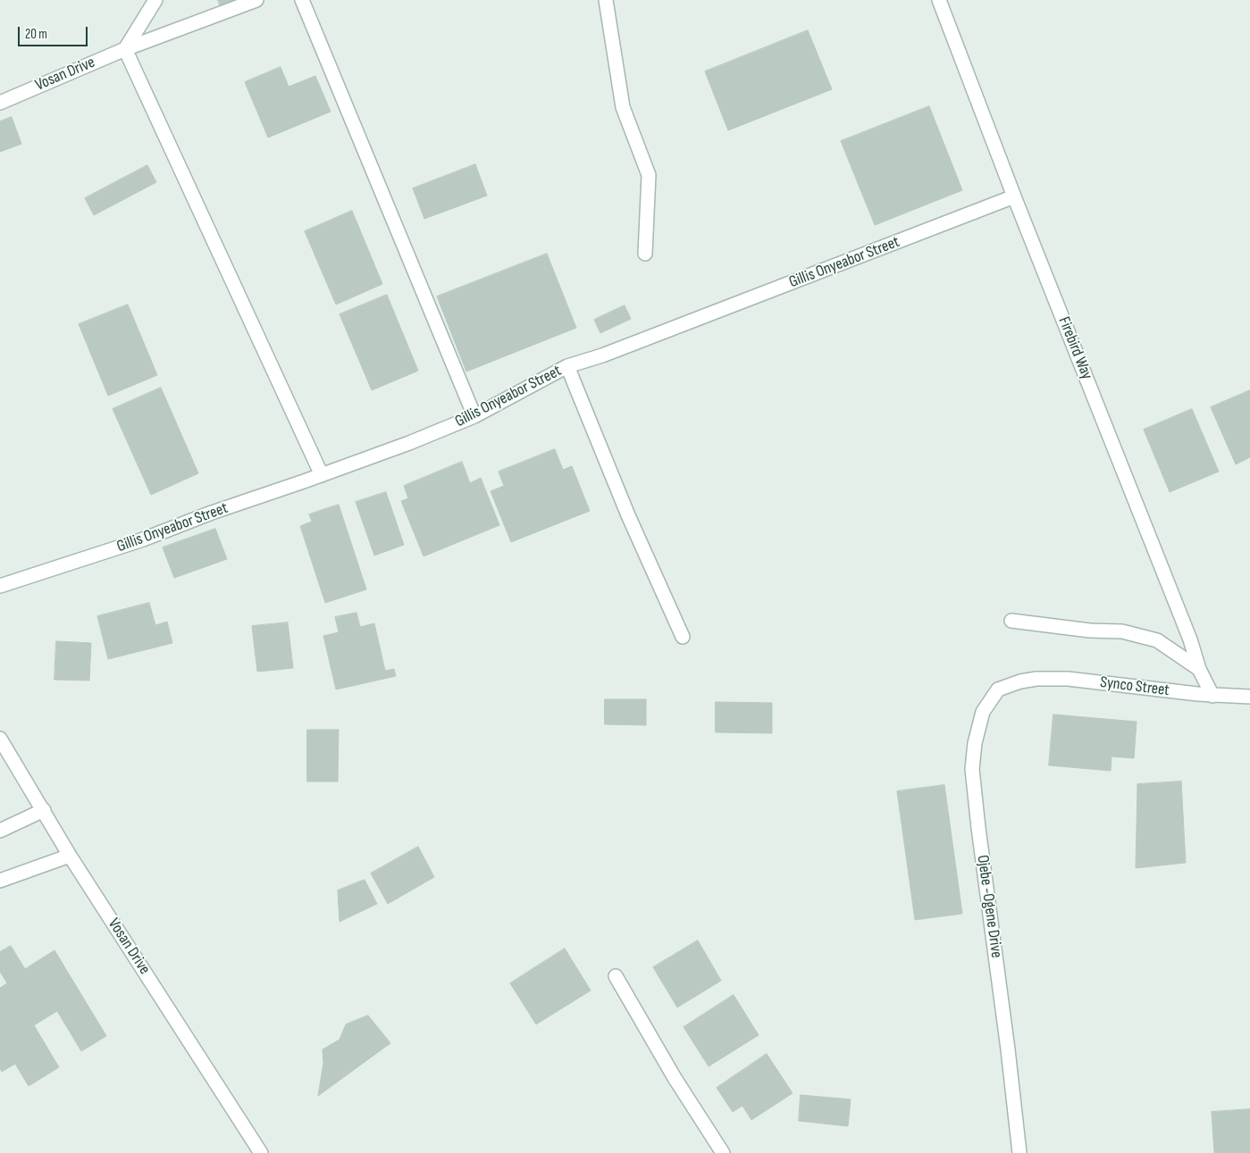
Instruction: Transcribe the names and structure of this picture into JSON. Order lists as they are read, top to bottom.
{
  "streets": {
    "street": [
      "Vosan Drive",
      "Gillis Onyeabor Street",
      "Firebird Way",
      "Synco Street",
      "Ojebe -Ogene Drive"
    ]
  },
  "crossings": [
    ["Gillis Onyeabor Street", "Firebird Way"],
    ["Firebird Way", "Synco Street"],
    ["Synco Street", "Ojebe -Ogene Drive"]
  ],
  "scale_bar": "20 m"
}
